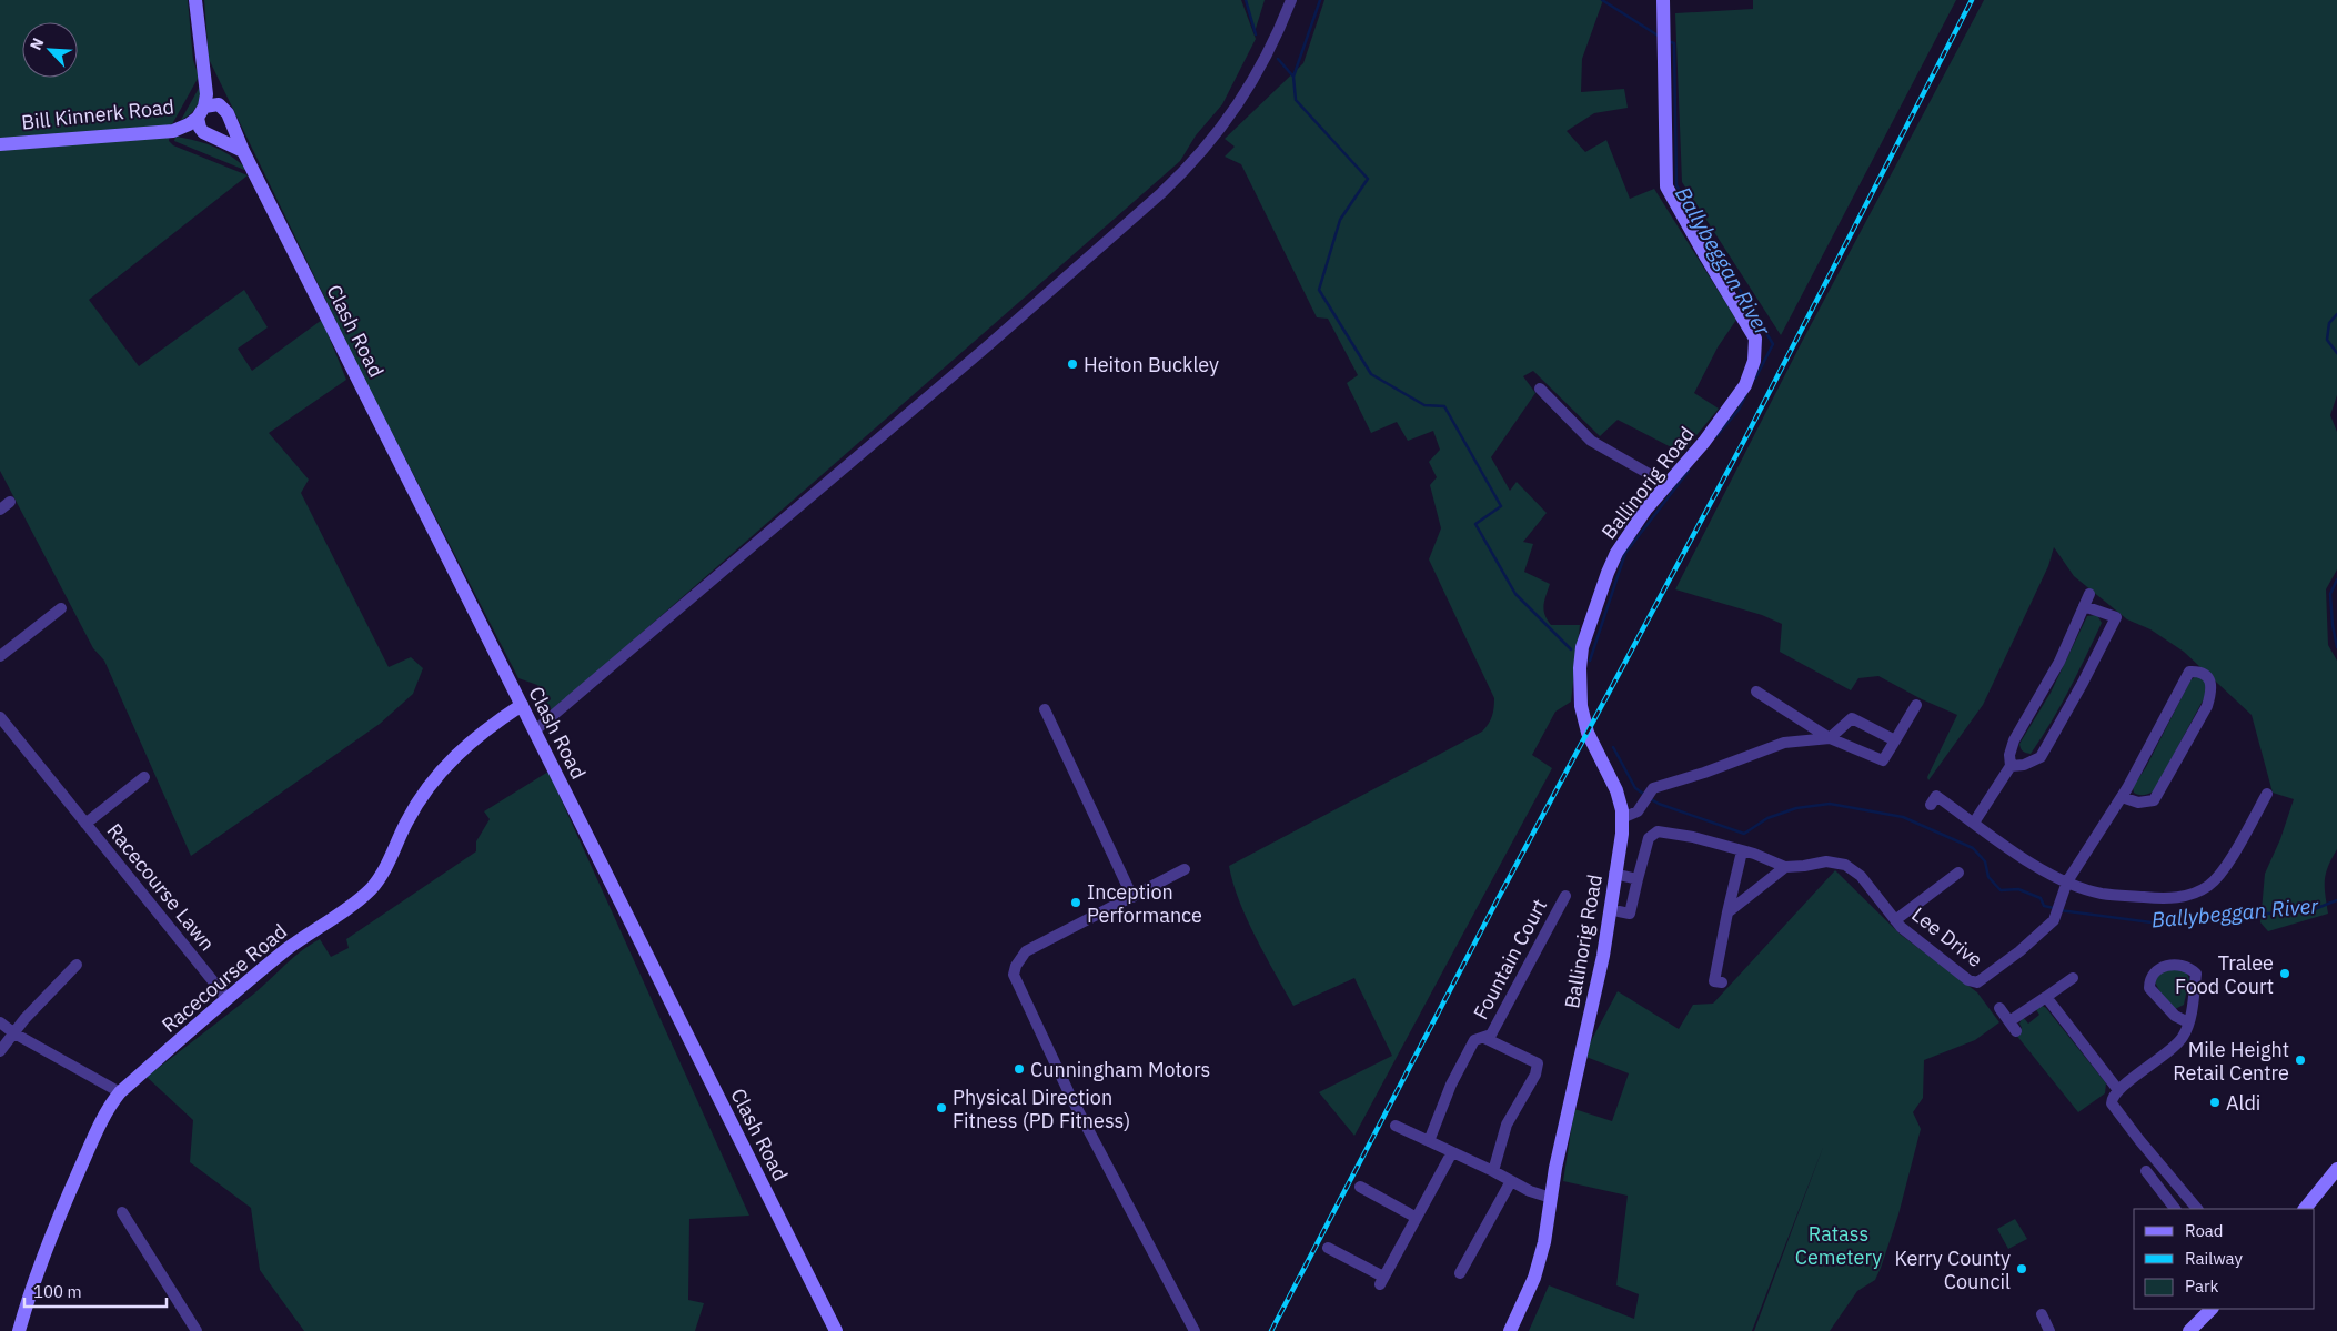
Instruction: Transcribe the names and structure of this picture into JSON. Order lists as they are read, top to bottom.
{
  "streets": {
    "street": [
      "Bill Kinnerk Road",
      "Clash Road",
      "Ballinorig Road",
      "Racecourse Lawn",
      "Lee Drive",
      "Fountain Court",
      "Racecourse Road"
    ]
  },
  "crossings": [
    ["Bill Kinnerk Road", "Clash Road"],
    ["Clash Road", "Racecourse Road"],
    ["Racecourse Lawn", "Racecourse Road"]
  ],
  "water": ["Ballybeggan River"],
  "parks": ["Ratass Cemetery"],
  "places": [
    "Heiton Buckley",
    "Inception Performance",
    "Tralee Food Court",
    "Mile Height Retail Centre",
    "Cunningham Motors",
    "Aldi",
    "Physical Direction Fitness (PD Fitness)",
    "Kerry County Council"
  ],
  "legend": ["Road", "Railway", "Park"],
  "scale_bar": "100 m",
  "north": "top left"
}
